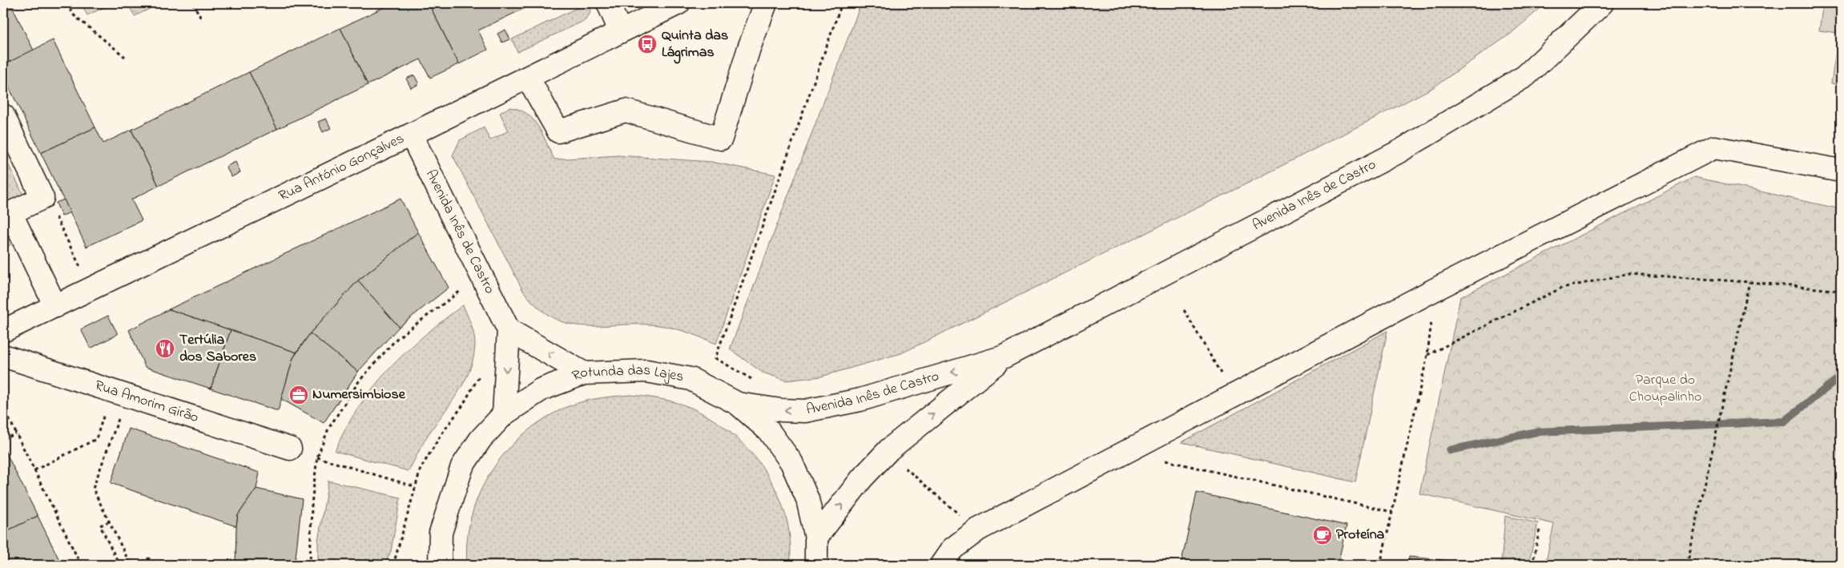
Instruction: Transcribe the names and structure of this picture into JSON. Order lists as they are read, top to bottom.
{
  "streets": {
    "street": [
      "Rua António Gonçalves",
      "Avenida Inês de Castro",
      "Rotunda das Lajes",
      "Rua Amorim Girão"
    ]
  },
  "crossings": [
    ["Rua António Gonçalves", "Avenida Inês de Castro"],
    ["Avenida Inês de Castro", "Rotunda das Lajes"]
  ],
  "parks": ["Parque do Choupalinho"],
  "places": {
    "bus stop": ["Quinta das Lágrimas"],
    "restaurant": ["Tertúlia dos Sabores"],
    "office": ["Numersimbiose"],
    "cafe": ["Proteína"]
  }
}
